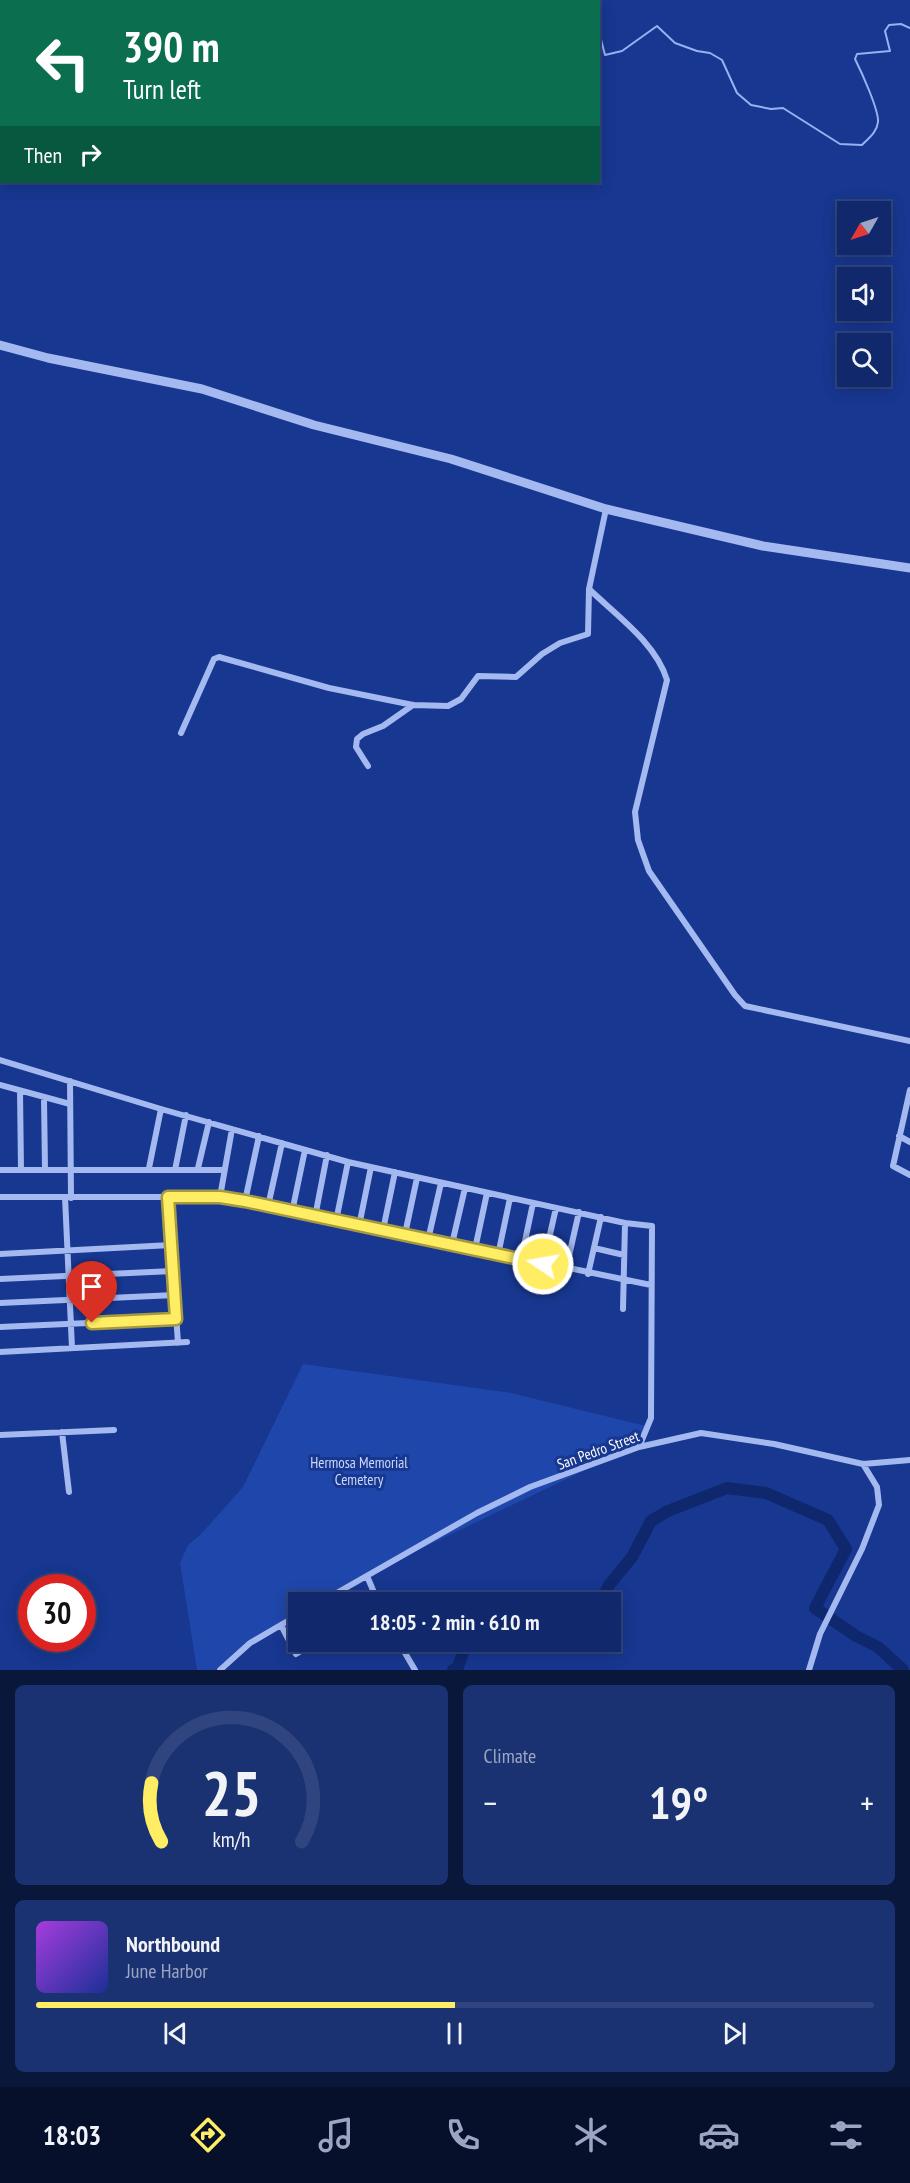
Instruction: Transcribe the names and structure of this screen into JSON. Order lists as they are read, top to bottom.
{
  "streets": {
    "street": ["San Pedro Street"]
  },
  "parks": ["Hermosa Memorial Cemetery"],
  "north": "bottom left",
  "page": {
    "turn": ["390 m", "Turn left"],
    "then": "Then",
    "limit": "30",
    "trip": "18:05 · 2 min · 610 m",
    "tile": "Climate",
    "heat": ["−", "19°", "+"],
    "song": ["Northbound", "June Harbor"],
    "tabs": "18:03",
    "gauge": ["25", "km/h"]
  }
}
